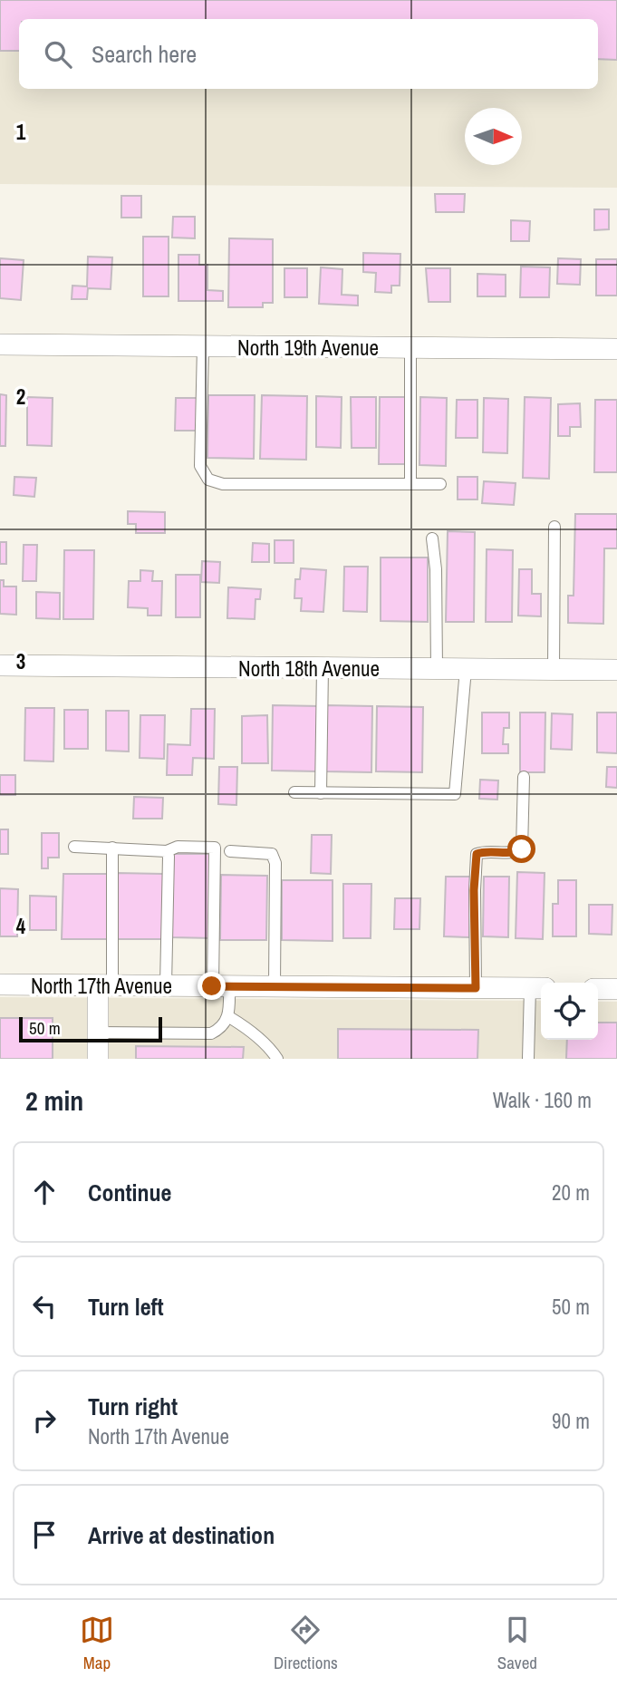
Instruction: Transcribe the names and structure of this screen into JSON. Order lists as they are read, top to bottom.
{
  "streets": {
    "street": ["North 19th Avenue", "North 18th Avenue", "North 17th Avenue"]
  },
  "scale_bar": "50 m",
  "north": "right",
  "page": {
    "search": "Search here",
    "scale": "50 m",
    "heading": ["2 min", "Walk · 160 m"],
    "list": [
      ["Continue", "20 m"],
      ["Turn left", "50 m"],
      ["Turn right", "North 17th Avenue", "90 m"],
      "Arrive at destination"
    ],
    "nav": ["Map", "Directions", "Saved"]
  },
  "grid": {
    "rows": [
      "1",
      "2",
      "3",
      "4"
    ]
  }
}
